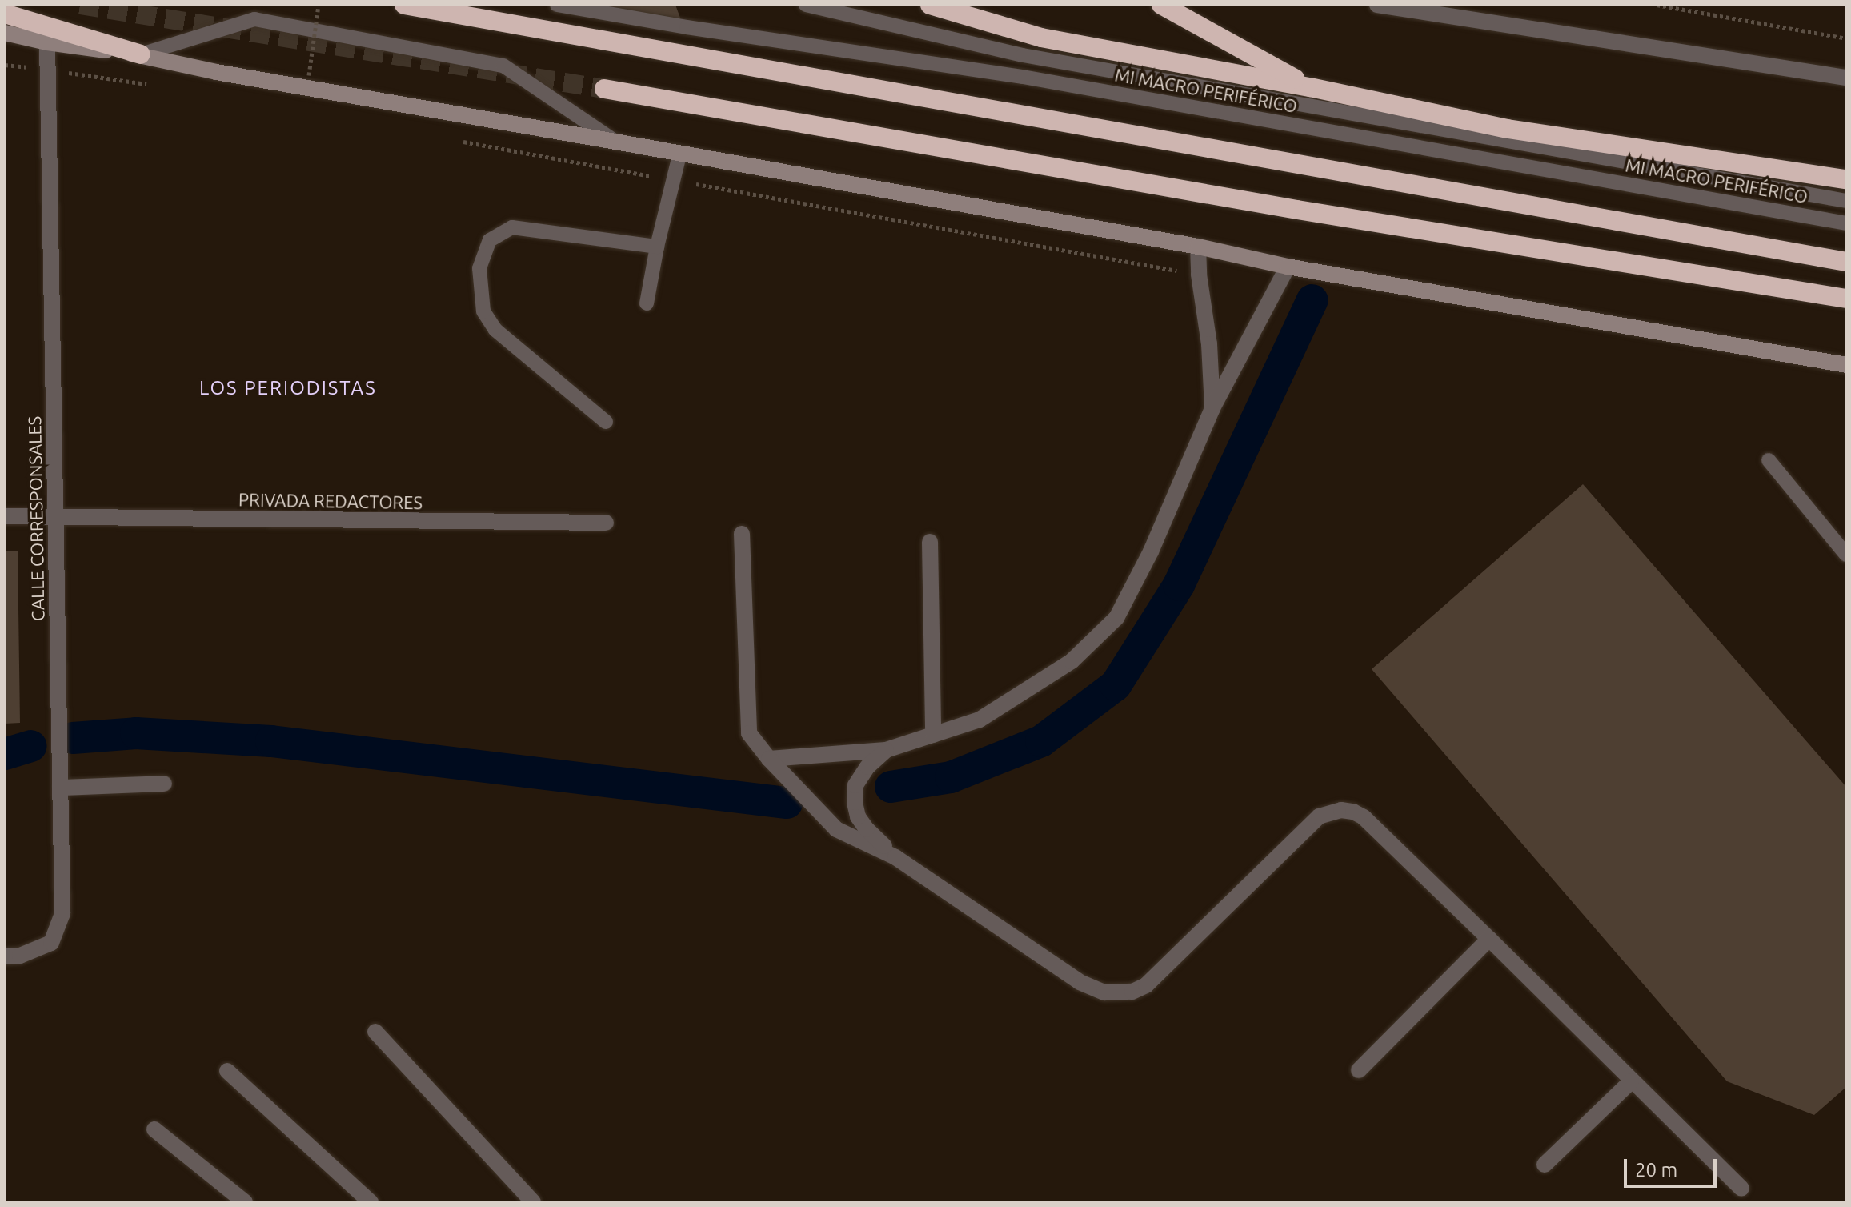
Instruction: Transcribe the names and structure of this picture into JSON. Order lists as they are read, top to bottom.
{
  "streets": {
    "street": ["PRIVADA REDACTORES", "CALLE CORRESPONSALES"],
    "lane": ["MI MACRO PERIFÉRICO"]
  },
  "crossings": [
    ["PRIVADA REDACTORES", "CALLE CORRESPONSALES"]
  ],
  "districts": ["LOS PERIODISTAS"],
  "scale_bar": "20 m"
}
